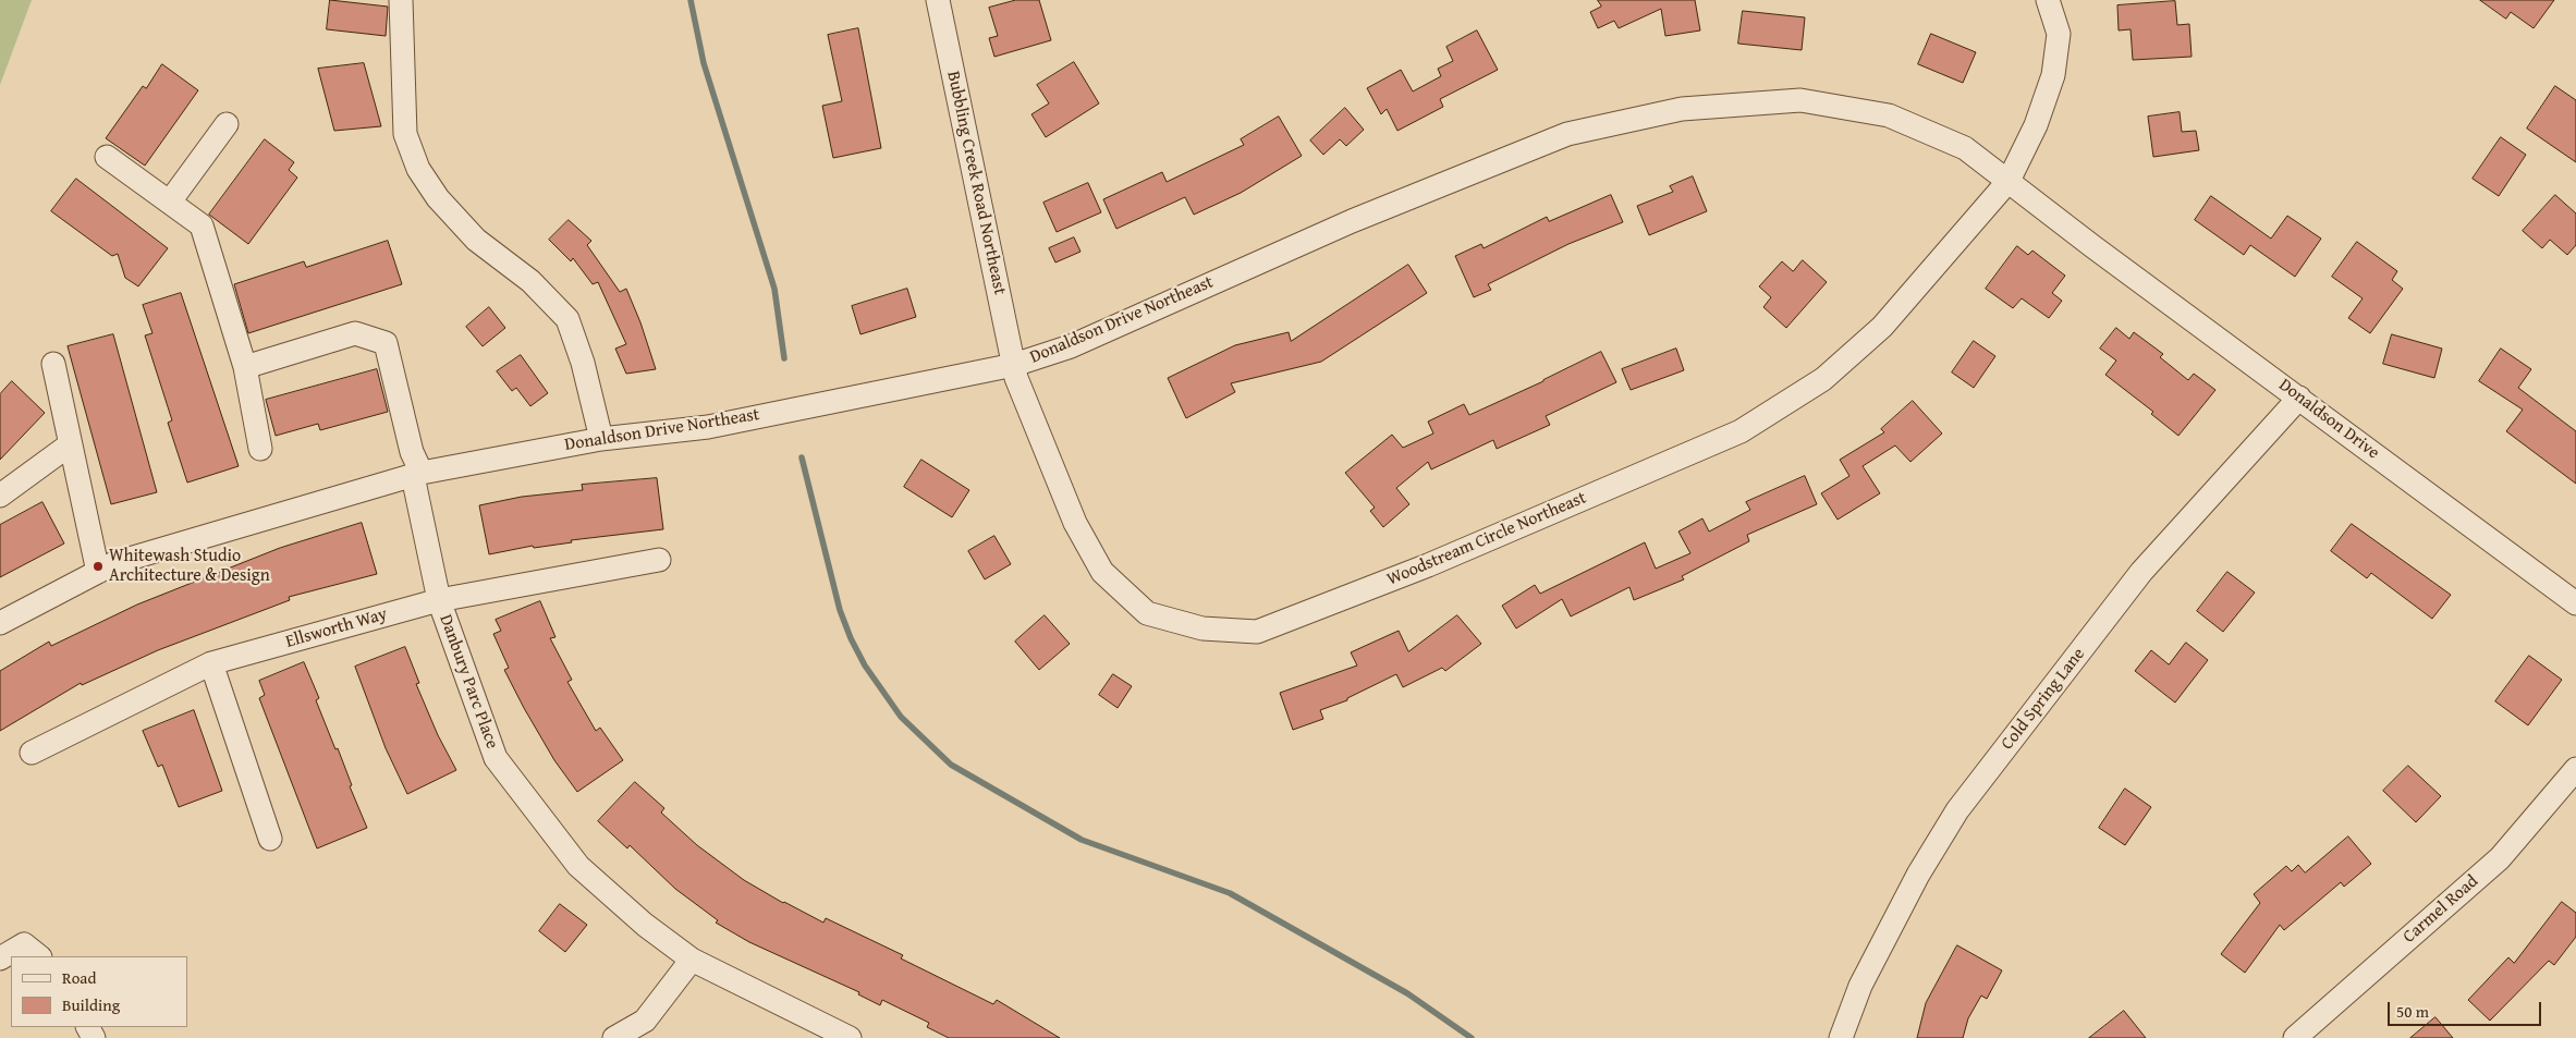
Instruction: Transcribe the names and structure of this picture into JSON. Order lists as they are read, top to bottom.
{
  "streets": {
    "street": [
      "Bubbling Creek Road Northeast",
      "Donaldson Drive Northeast",
      "Donaldson Drive",
      "Woodstream Circle Northeast",
      "Ellsworth Way",
      "Danbury Parc Place",
      "Cold Spring Lane",
      "Carmel Road"
    ]
  },
  "crossings": [
    ["Bubbling Creek Road Northeast", "Donaldson Drive Northeast"],
    ["Bubbling Creek Road Northeast", "Woodstream Circle Northeast"],
    ["Donaldson Drive Northeast", "Donaldson Drive"],
    ["Donaldson Drive Northeast", "Woodstream Circle Northeast"],
    ["Donaldson Drive Northeast", "Danbury Parc Place"],
    ["Donaldson Drive", "Cold Spring Lane"],
    ["Ellsworth Way", "Danbury Parc Place"]
  ],
  "places": ["Whitewash Studio Architecture & Design"],
  "legend": ["Road", "Building"],
  "scale_bar": "50 m"
}
